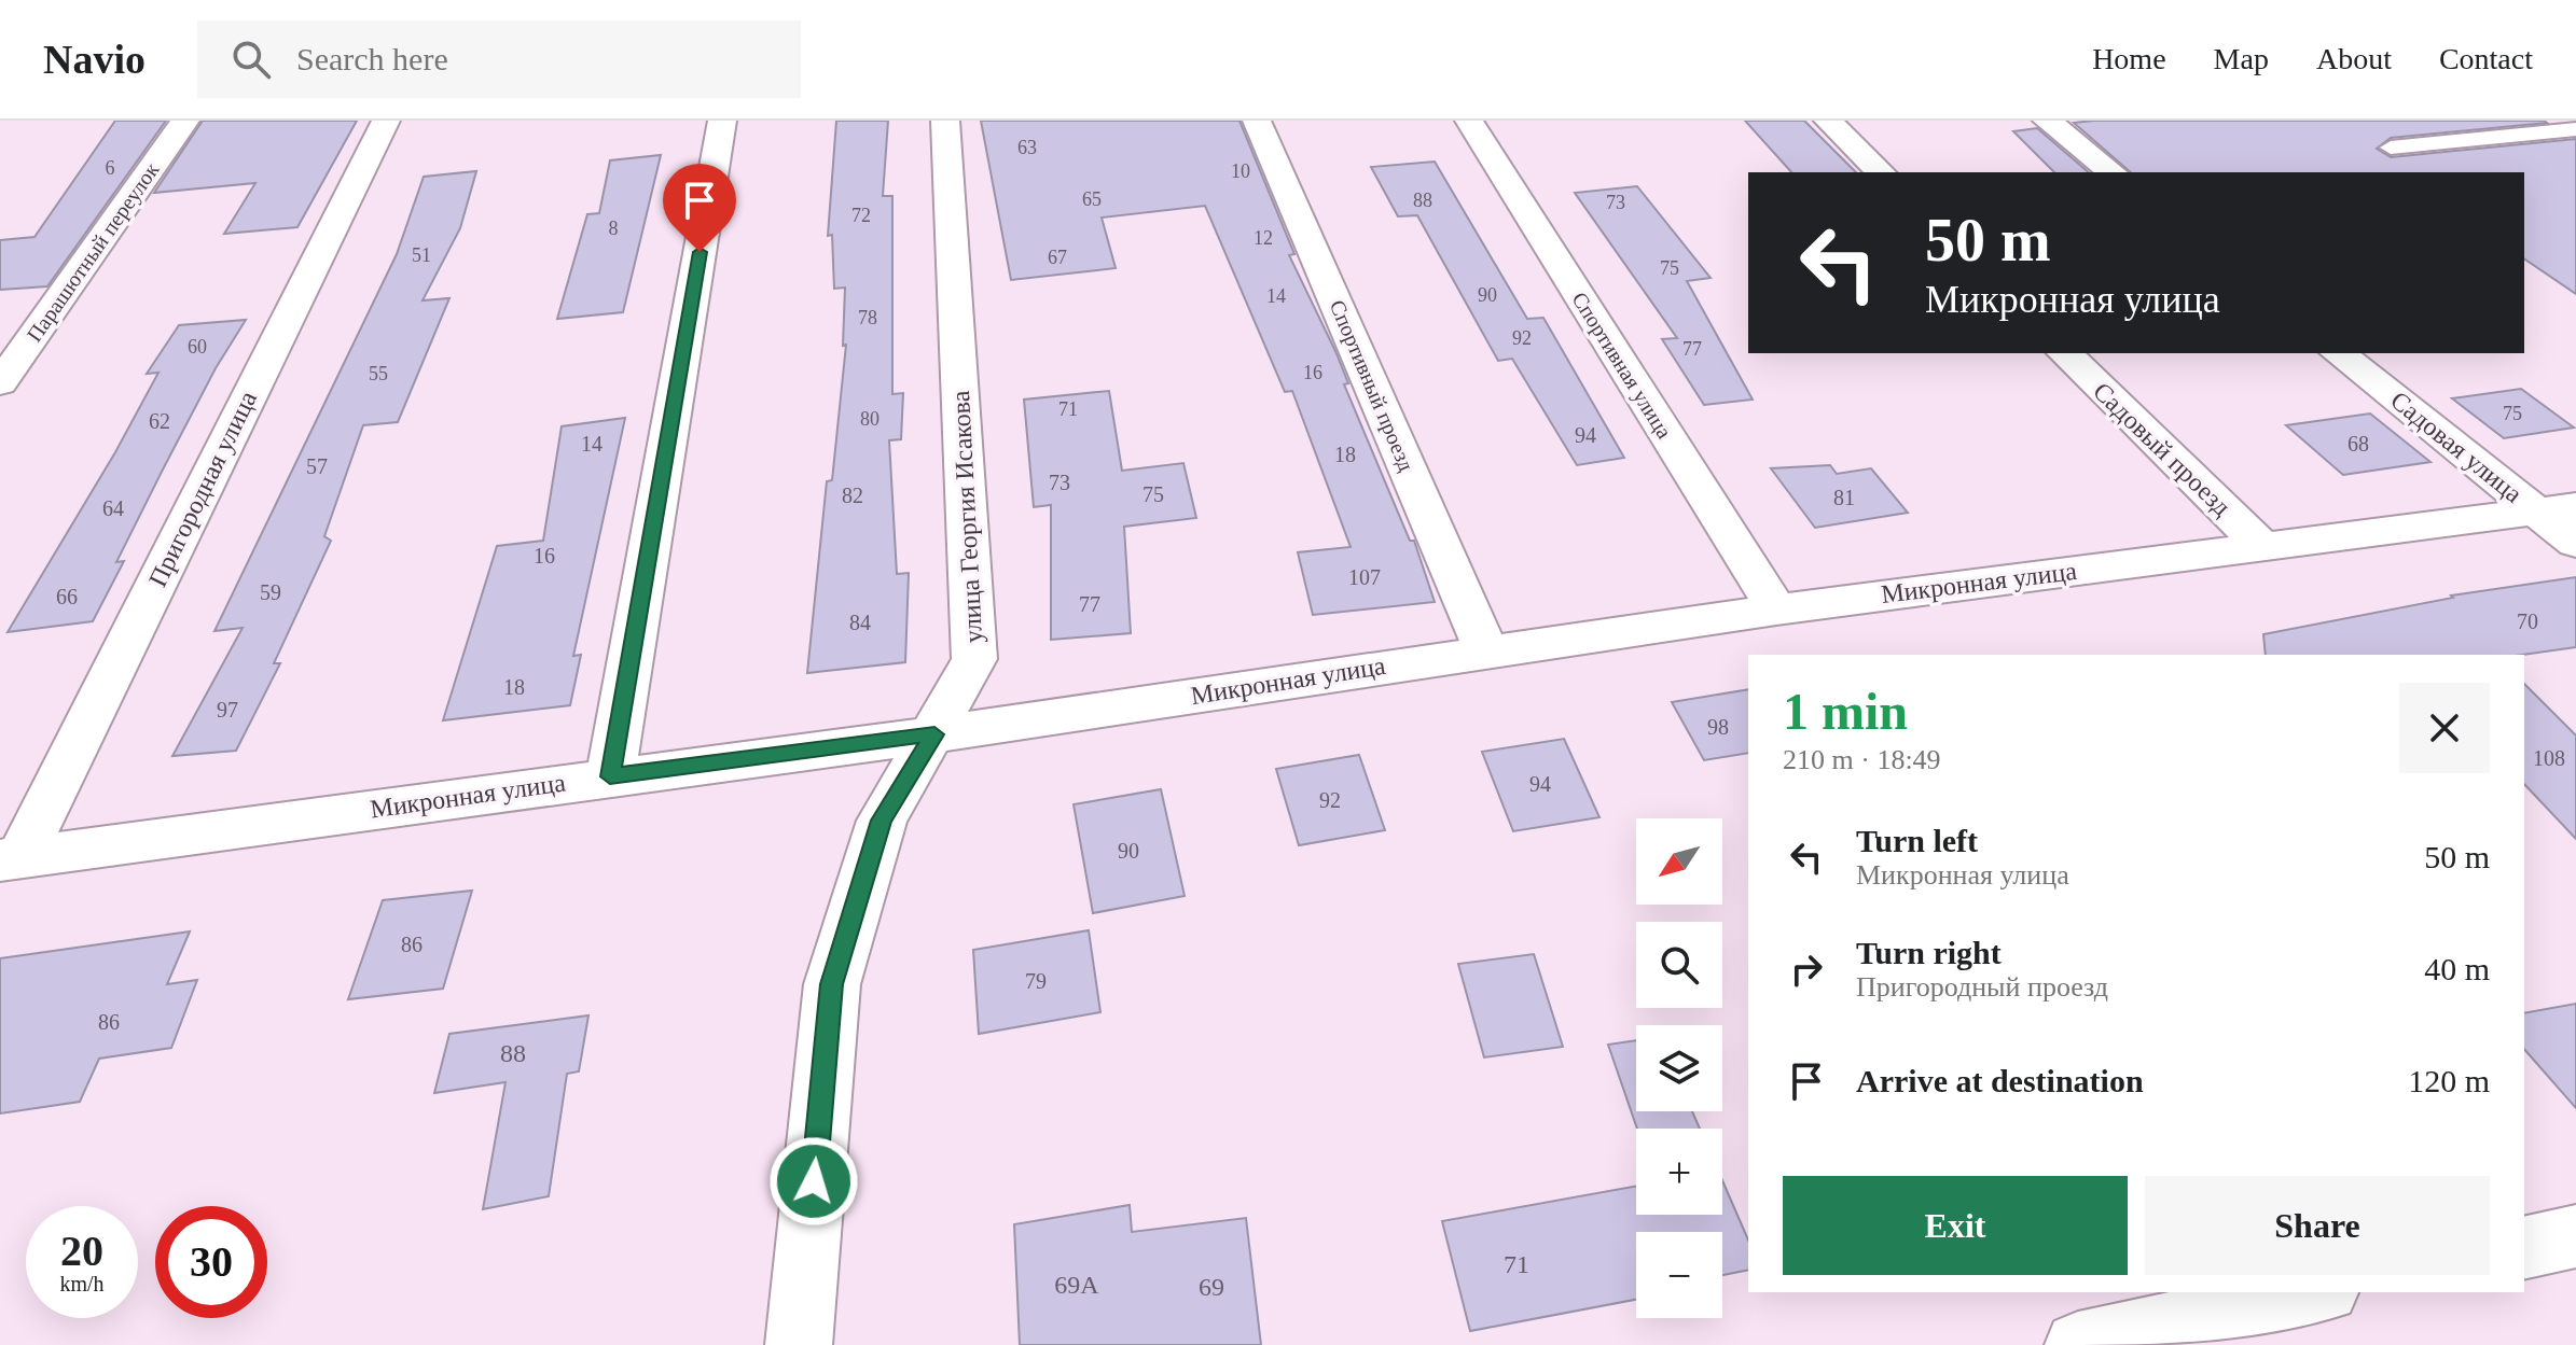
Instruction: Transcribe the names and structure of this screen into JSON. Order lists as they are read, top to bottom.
{
  "streets": {
    "street": [
      "Парашютный переулок",
      "Спортивная улица",
      "Спортивный проезд",
      "Садовая улица",
      "Садовый проезд",
      "Пригородная улица",
      "улица Георгия Исакова",
      "Микронная улица"
    ]
  },
  "crossings": [
    ["Спортивная улица", "Микронная улица"],
    ["Спортивный проезд", "Микронная улица"],
    ["Садовая улица", "Микронная улица"],
    ["Садовый проезд", "Микронная улица"],
    ["Пригородная улица", "Микронная улица"],
    ["улица Георгия Исакова", "Микронная улица"]
  ],
  "house_numbers": [
    "63",
    "6",
    "10",
    "65",
    "88",
    "73",
    "72",
    "8",
    "12",
    "51",
    "67",
    "75",
    "90",
    "14",
    "78",
    "92",
    "60",
    "77",
    "16",
    "55",
    "71",
    "75",
    "80",
    "62",
    "94",
    "14",
    "68",
    "18",
    "57",
    "73",
    "75",
    "82",
    "81",
    "64",
    "16",
    "107",
    "59",
    "66",
    "77",
    "70",
    "84",
    "18",
    "97",
    "98",
    "108",
    "94",
    "92",
    "90",
    "86",
    "79",
    "86",
    "88",
    "71",
    "69А",
    "69"
  ],
  "north": "bottom left",
  "page": {
    "header": "Navio",
    "search": "Search here",
    "nav": [
      "Home",
      "Map",
      "About",
      "Contact"
    ],
    "turn": ["50 m", "Микронная улица"],
    "heading": ["1 min", "210 m · 18:49"],
    "list": [
      {
        "name": "Turn left",
        "note": "Микронная улица",
        "value": "50 m"
      },
      {
        "name": "Turn right",
        "note": "Пригородный проезд",
        "value": "40 m"
      },
      {
        "name": "Arrive at destination",
        "value": "120 m"
      }
    ],
    "map_buttons": ["+", "−"],
    "buttons": ["Exit", "Share"],
    "speed": "20 km/h",
    "limit": "30"
  }
}
